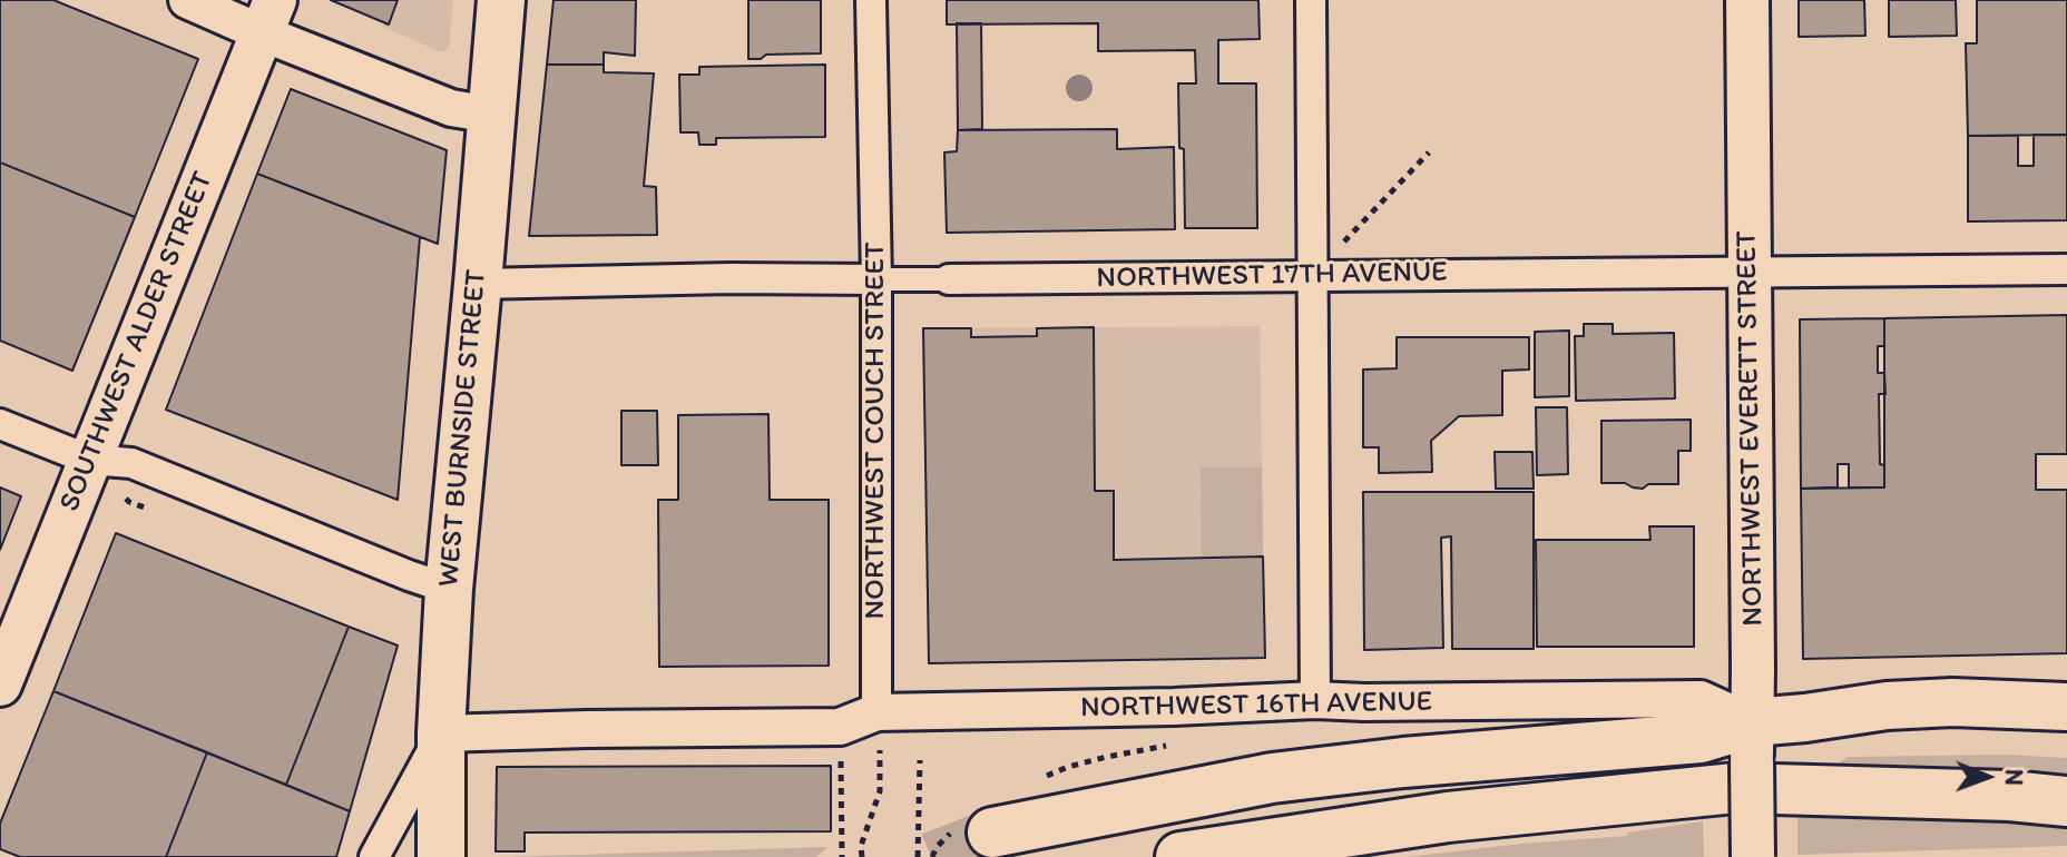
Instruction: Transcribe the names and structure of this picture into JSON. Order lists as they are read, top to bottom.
{
  "streets": {
    "main road": [
      "SOUTHWEST ALDER STREET",
      "WEST BURNSIDE STREET",
      "NORTHWEST EVERETT STREET",
      "NORTHWEST 16TH AVENUE"
    ],
    "street": ["NORTHWEST 17TH AVENUE", "NORTHWEST COUCH STREET"]
  },
  "crossings": [
    ["NORTHWEST 17TH AVENUE", "WEST BURNSIDE STREET"],
    ["NORTHWEST 17TH AVENUE", "NORTHWEST EVERETT STREET"],
    ["NORTHWEST 17TH AVENUE", "NORTHWEST COUCH STREET"],
    ["WEST BURNSIDE STREET", "NORTHWEST 16TH AVENUE"],
    ["NORTHWEST EVERETT STREET", "NORTHWEST 16TH AVENUE"],
    ["NORTHWEST COUCH STREET", "NORTHWEST 16TH AVENUE"]
  ],
  "north": "right"
}
